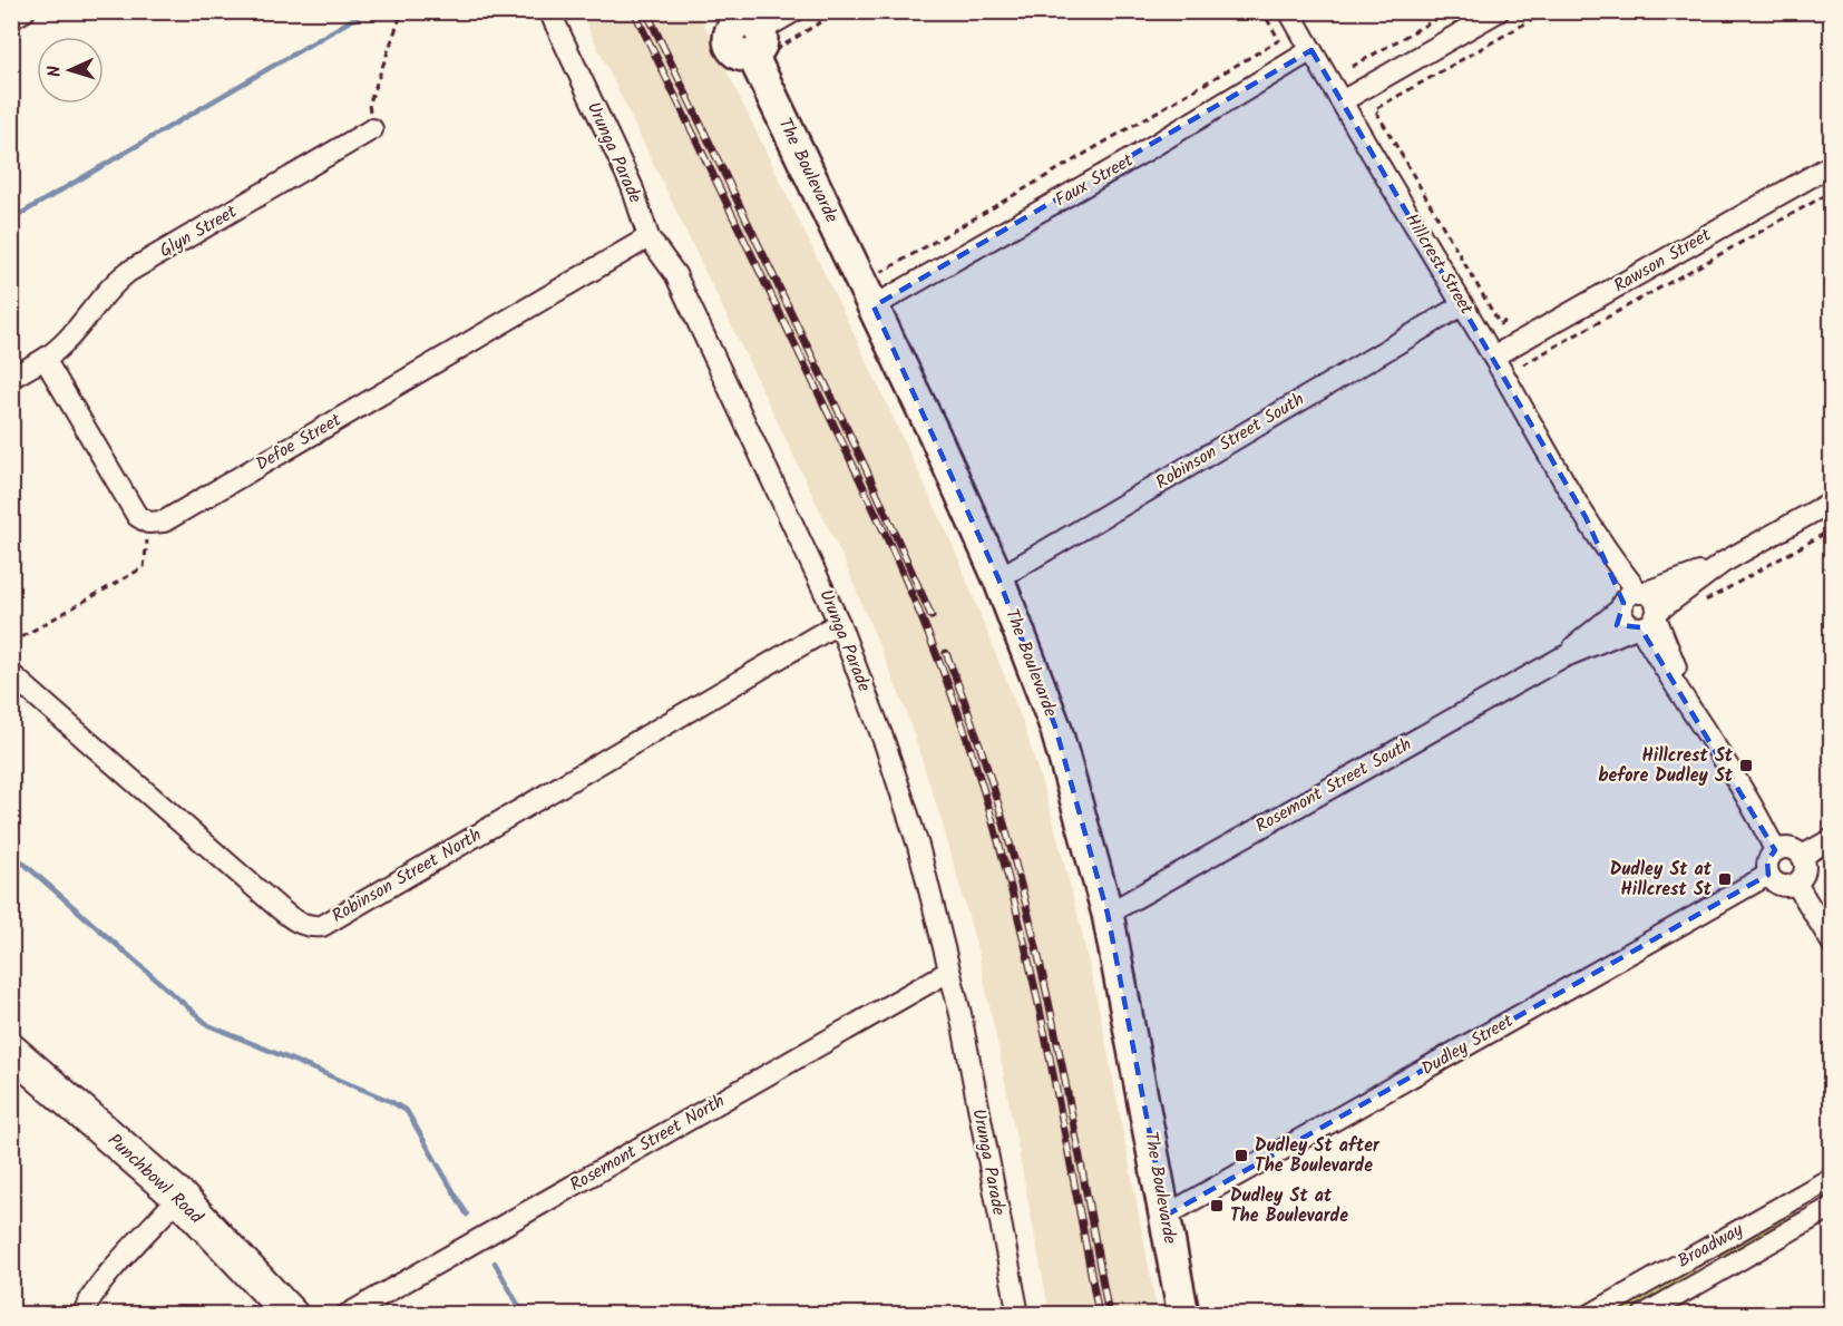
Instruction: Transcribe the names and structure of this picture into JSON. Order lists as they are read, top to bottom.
{
  "streets": {
    "main road": ["Punchbowl Road"],
    "street": [
      "Urunga Parade",
      "The Boulevarde",
      "Faux Street",
      "Glyn Street",
      "Rawson Street",
      "Hillcrest Street",
      "Robinson Street South",
      "Defoe Street",
      "Rosemont Street South",
      "Robinson Street North",
      "Dudley Street",
      "Rosemont Street North",
      "Broadway"
    ]
  },
  "crossings": [
    ["Urunga Parade", "Defoe Street"],
    ["Urunga Parade", "Robinson Street North"],
    ["Urunga Parade", "Rosemont Street North"],
    ["The Boulevarde", "Faux Street"],
    ["The Boulevarde", "Robinson Street South"],
    ["The Boulevarde", "Rosemont Street South"],
    ["The Boulevarde", "Dudley Street"],
    ["Faux Street", "Hillcrest Street"],
    ["Rawson Street", "Hillcrest Street"],
    ["Hillcrest Street", "Robinson Street South"],
    ["Hillcrest Street", "Rosemont Street South"]
  ],
  "places": {
    "transit": [
      "Hillcrest St before Dudley St",
      "Dudley St at Hillcrest St",
      "Dudley St after The Boulevarde",
      "Dudley St at The Boulevarde"
    ]
  },
  "north": "left"
}
